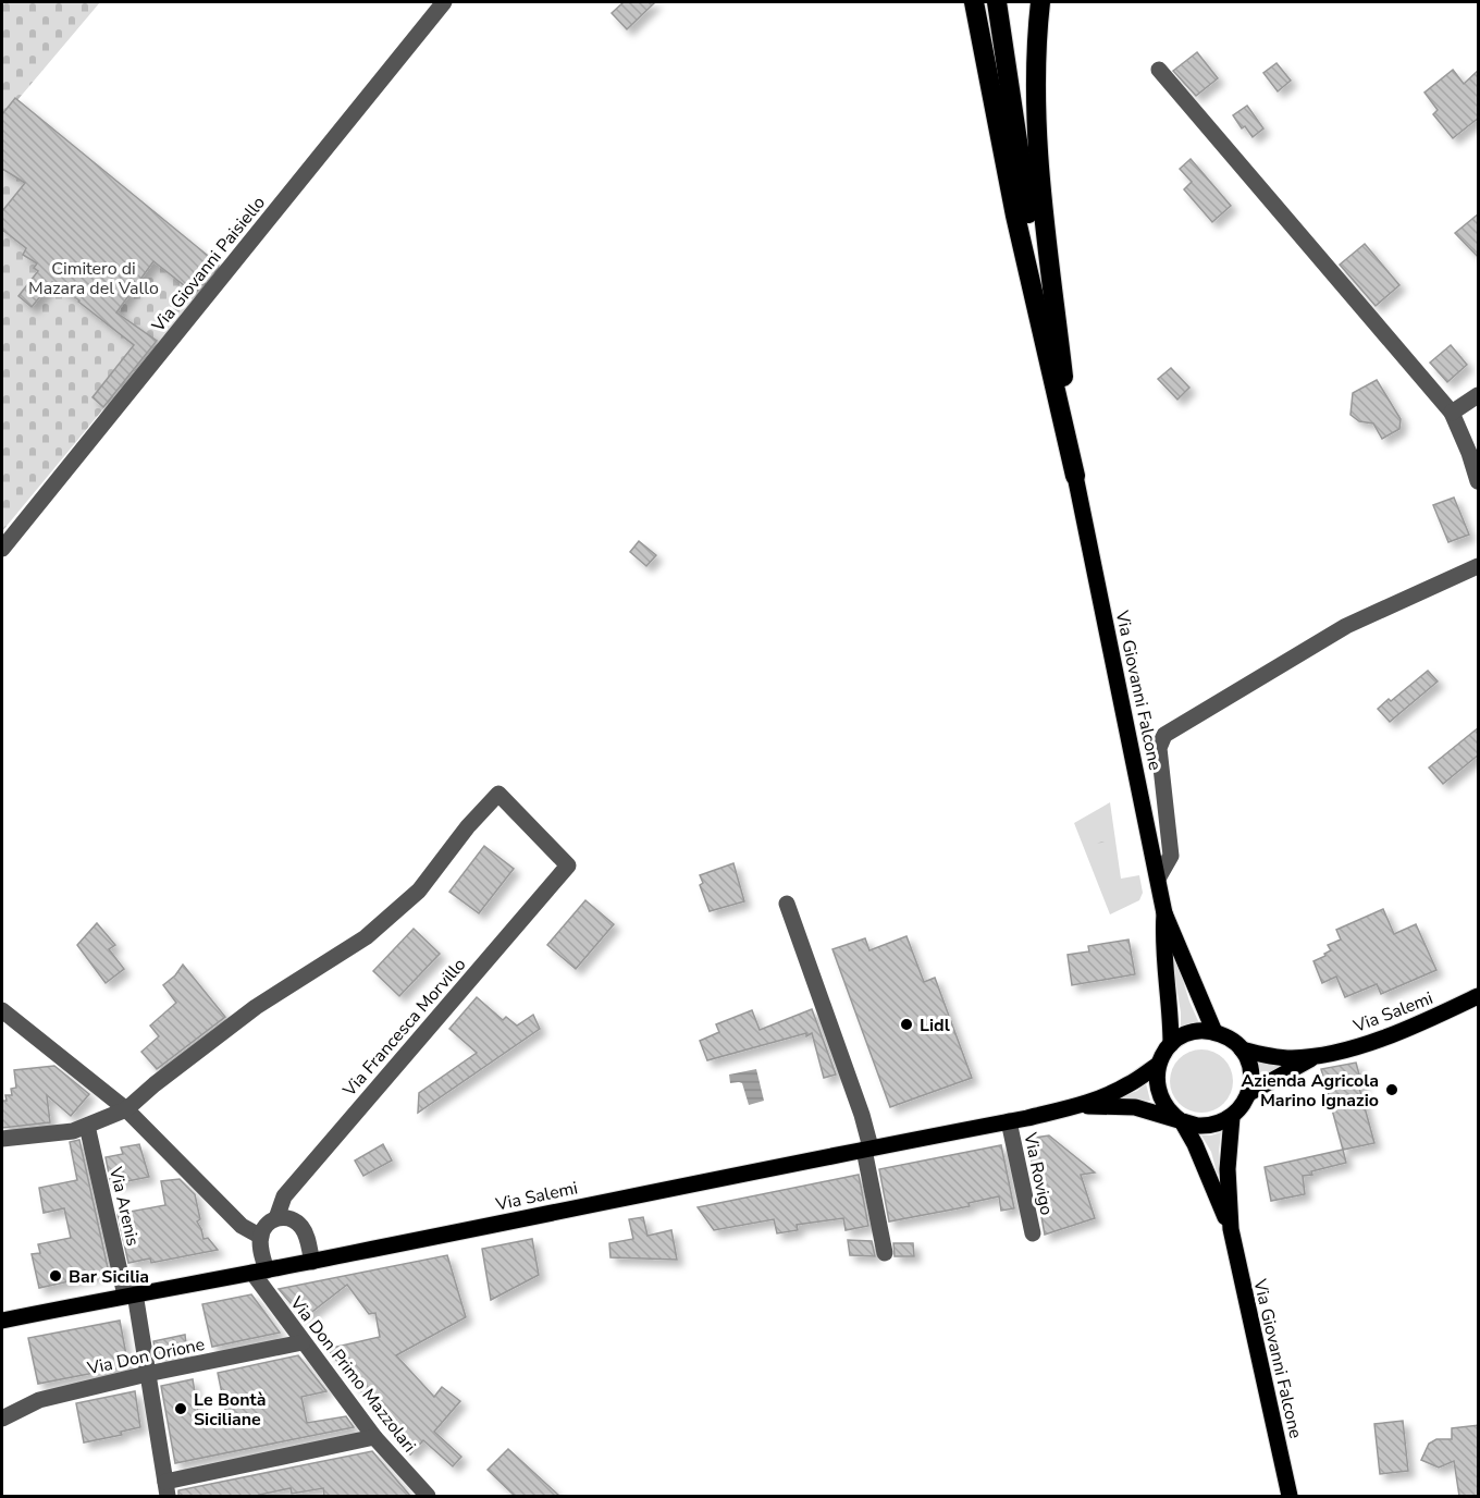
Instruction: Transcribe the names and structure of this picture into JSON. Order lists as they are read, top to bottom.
{
  "streets": {
    "main road": ["Via Giovanni Falcone", "Via Salemi"],
    "street": [
      "Via Giovanni Paisiello",
      "Via Francesca Morvillo",
      "Via Rovigo",
      "Via Arenis",
      "Via Don Orione",
      "Via Don Primo Mazzolari"
    ]
  },
  "crossings": [
    ["Via Salemi", "Via Rovigo"],
    ["Via Salemi", "Via Arenis"],
    ["Via Salemi", "Via Don Primo Mazzolari"],
    ["Via Arenis", "Via Don Orione"],
    ["Via Don Orione", "Via Don Primo Mazzolari"]
  ],
  "parks": ["Cimitero di Mazara del Vallo"],
  "places": [
    "Lidl",
    "Azienda Agricola Marino Ignazio",
    "Bar Sicilia",
    "Le Bontà Siciliane"
  ]
}
